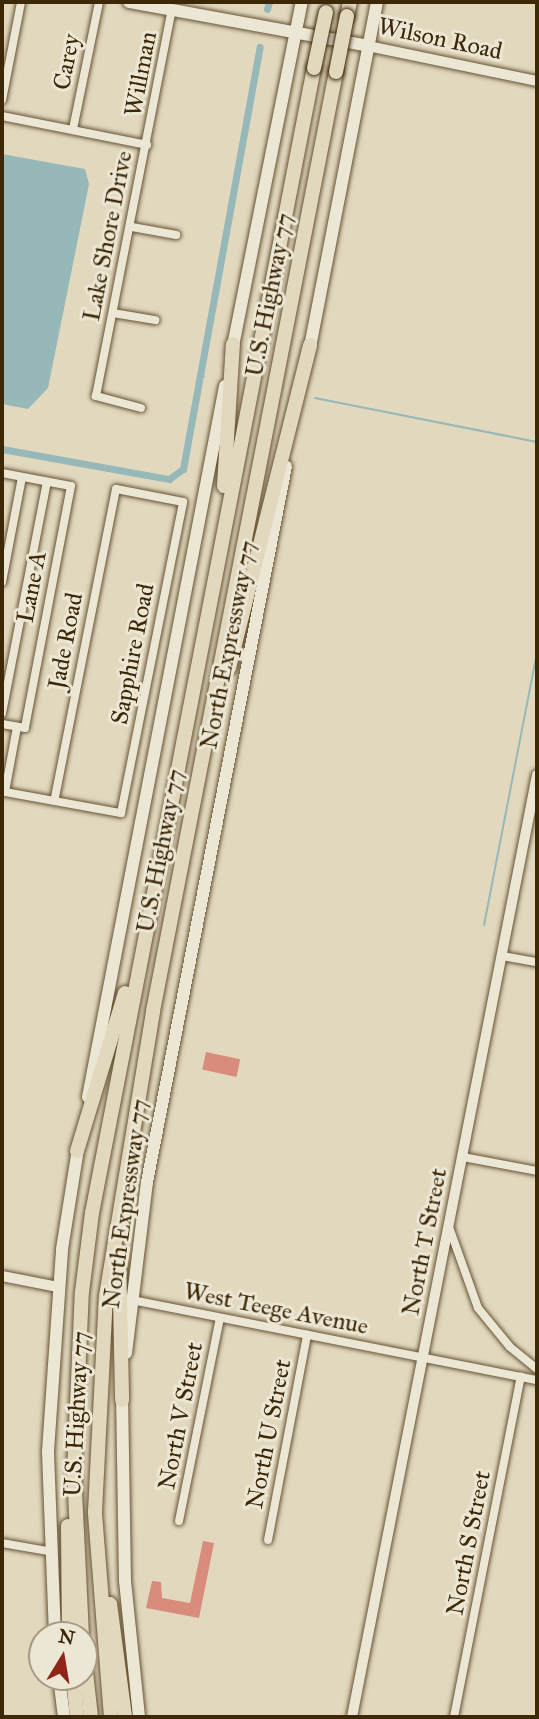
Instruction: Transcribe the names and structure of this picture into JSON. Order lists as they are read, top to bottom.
{
  "streets": {
    "highway": ["U.S. Highway 77"],
    "main road": ["Wilson Road", "North Expressway 77"],
    "street": [
      "Carey",
      "Willman",
      "Lake Shore Drive",
      "Lane A",
      "Jade Road",
      "Sapphire Road",
      "North T Street",
      "West Teege Avenue",
      "North V Street",
      "North U Street",
      "North S Street"
    ]
  },
  "crossings": [
    ["Wilson Road", "Willman"],
    ["Wilson Road", "North Expressway 77"],
    ["Carey", "Lake Shore Drive"],
    ["Willman", "Lake Shore Drive"],
    ["Jade Road", "Sapphire Road"],
    ["North Expressway 77", "West Teege Avenue"],
    ["North T Street", "West Teege Avenue"],
    ["West Teege Avenue", "North V Street"],
    ["West Teege Avenue", "North U Street"],
    ["West Teege Avenue", "North S Street"]
  ],
  "north": "top"
}
